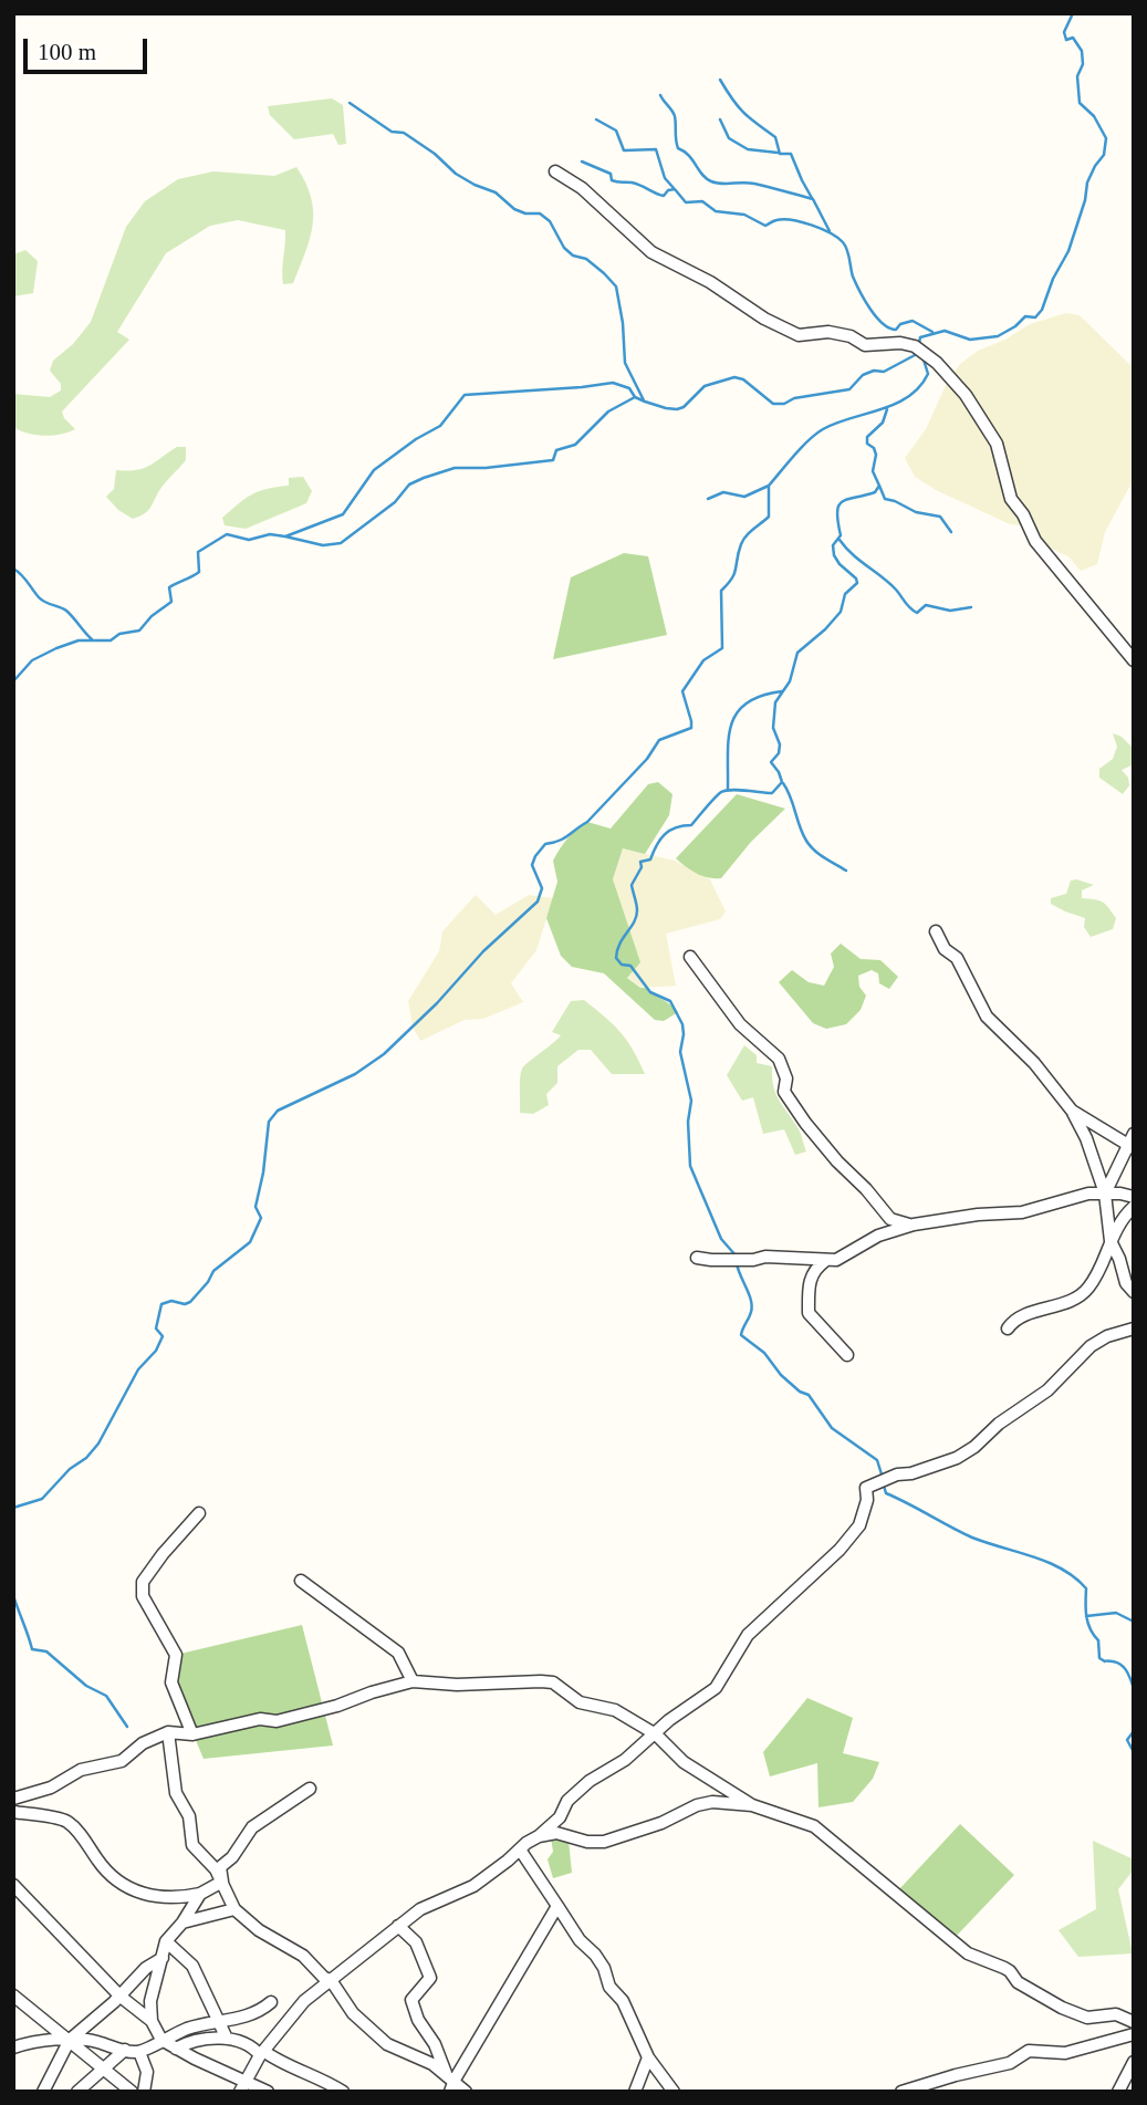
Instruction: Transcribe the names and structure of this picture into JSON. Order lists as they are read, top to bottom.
{
  "scale_bar": "100 m"
}
